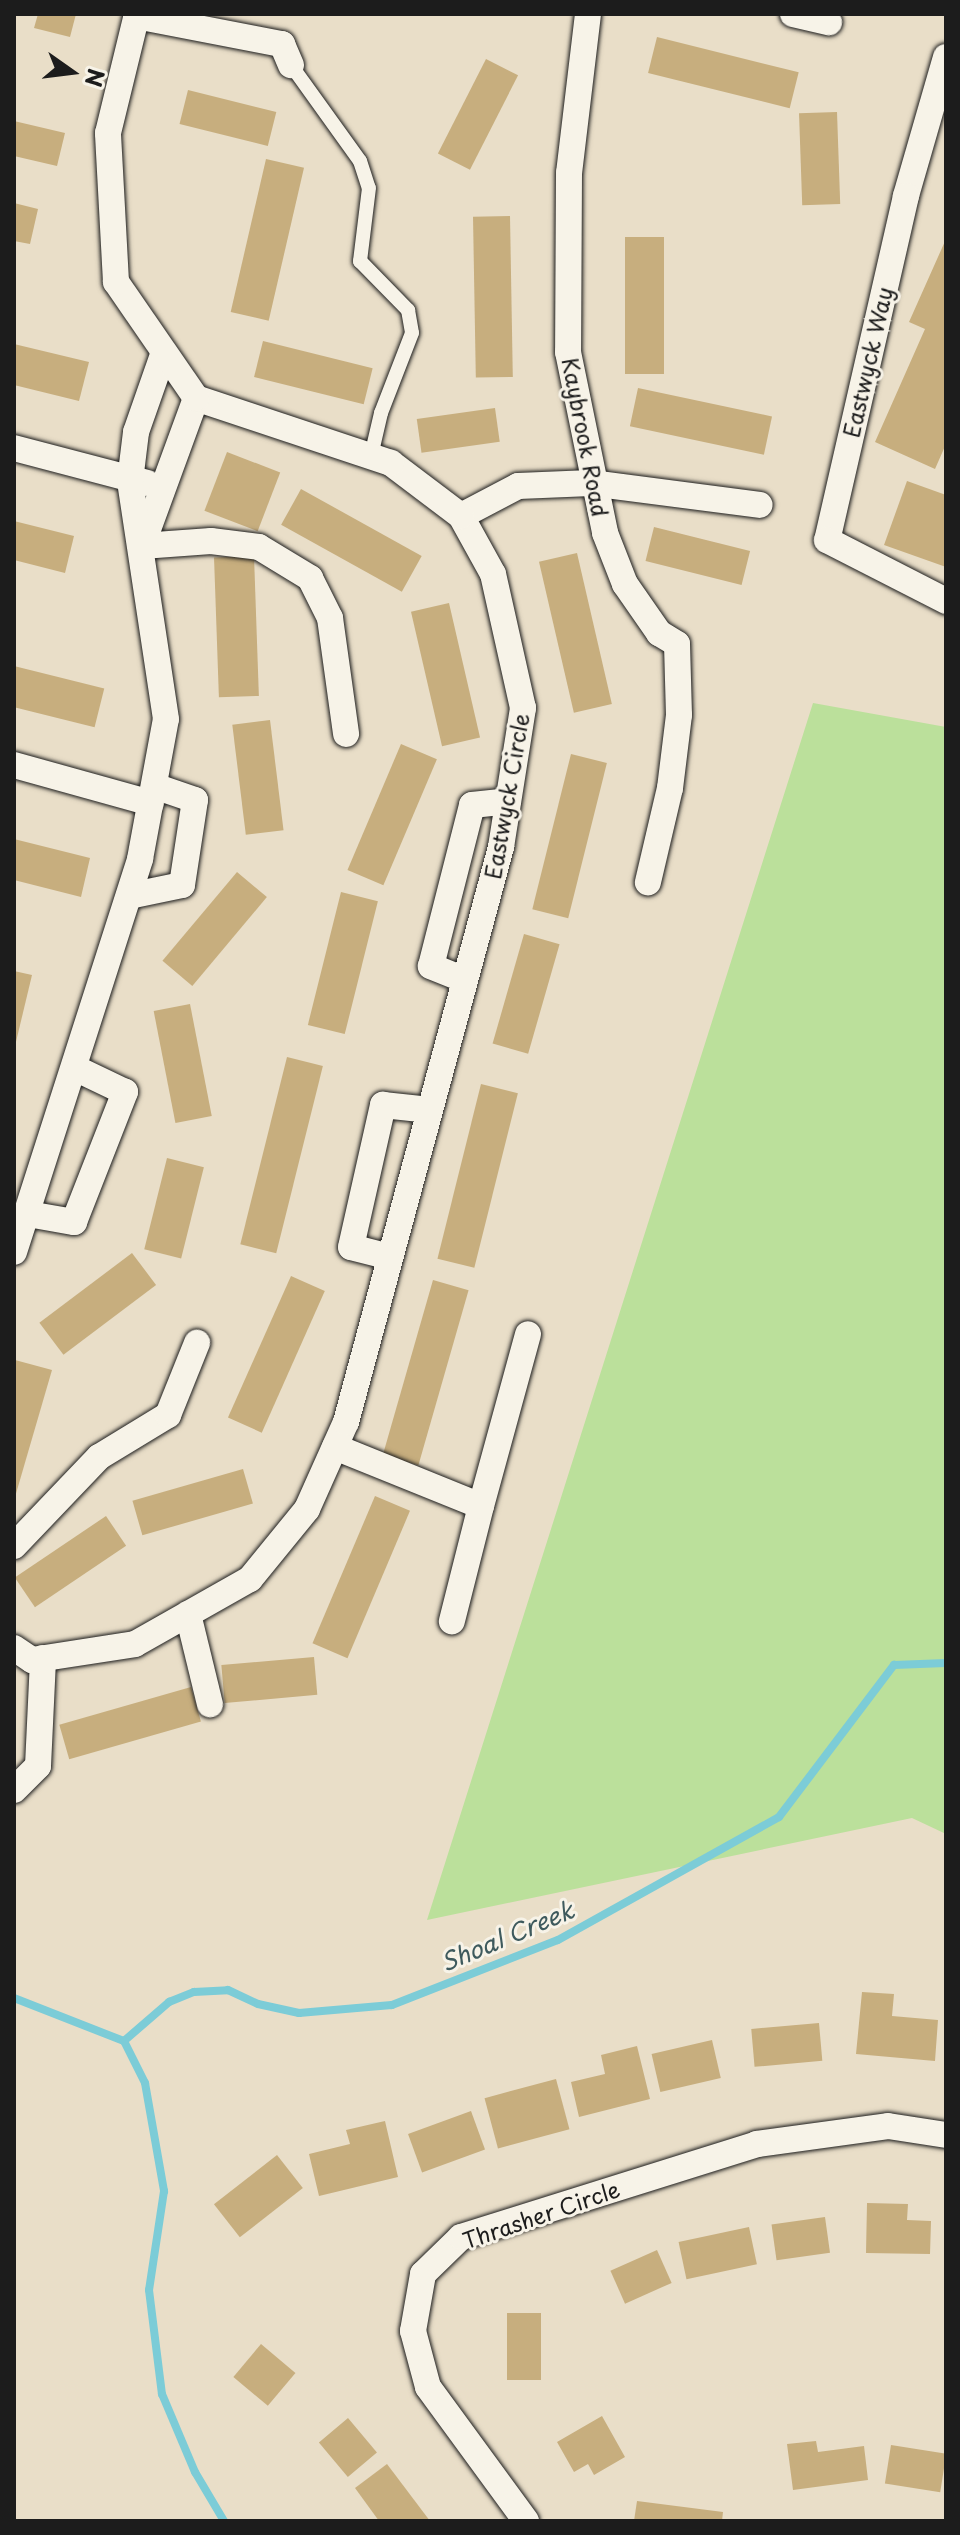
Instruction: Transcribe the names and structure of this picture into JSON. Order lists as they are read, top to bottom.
{
  "streets": {
    "street": [
      "Eastwyck Way",
      "Kaybrook Road",
      "Eastwyck Circle",
      "Thrasher Circle"
    ]
  },
  "water": ["Shoal Creek"],
  "north": "right"
}
